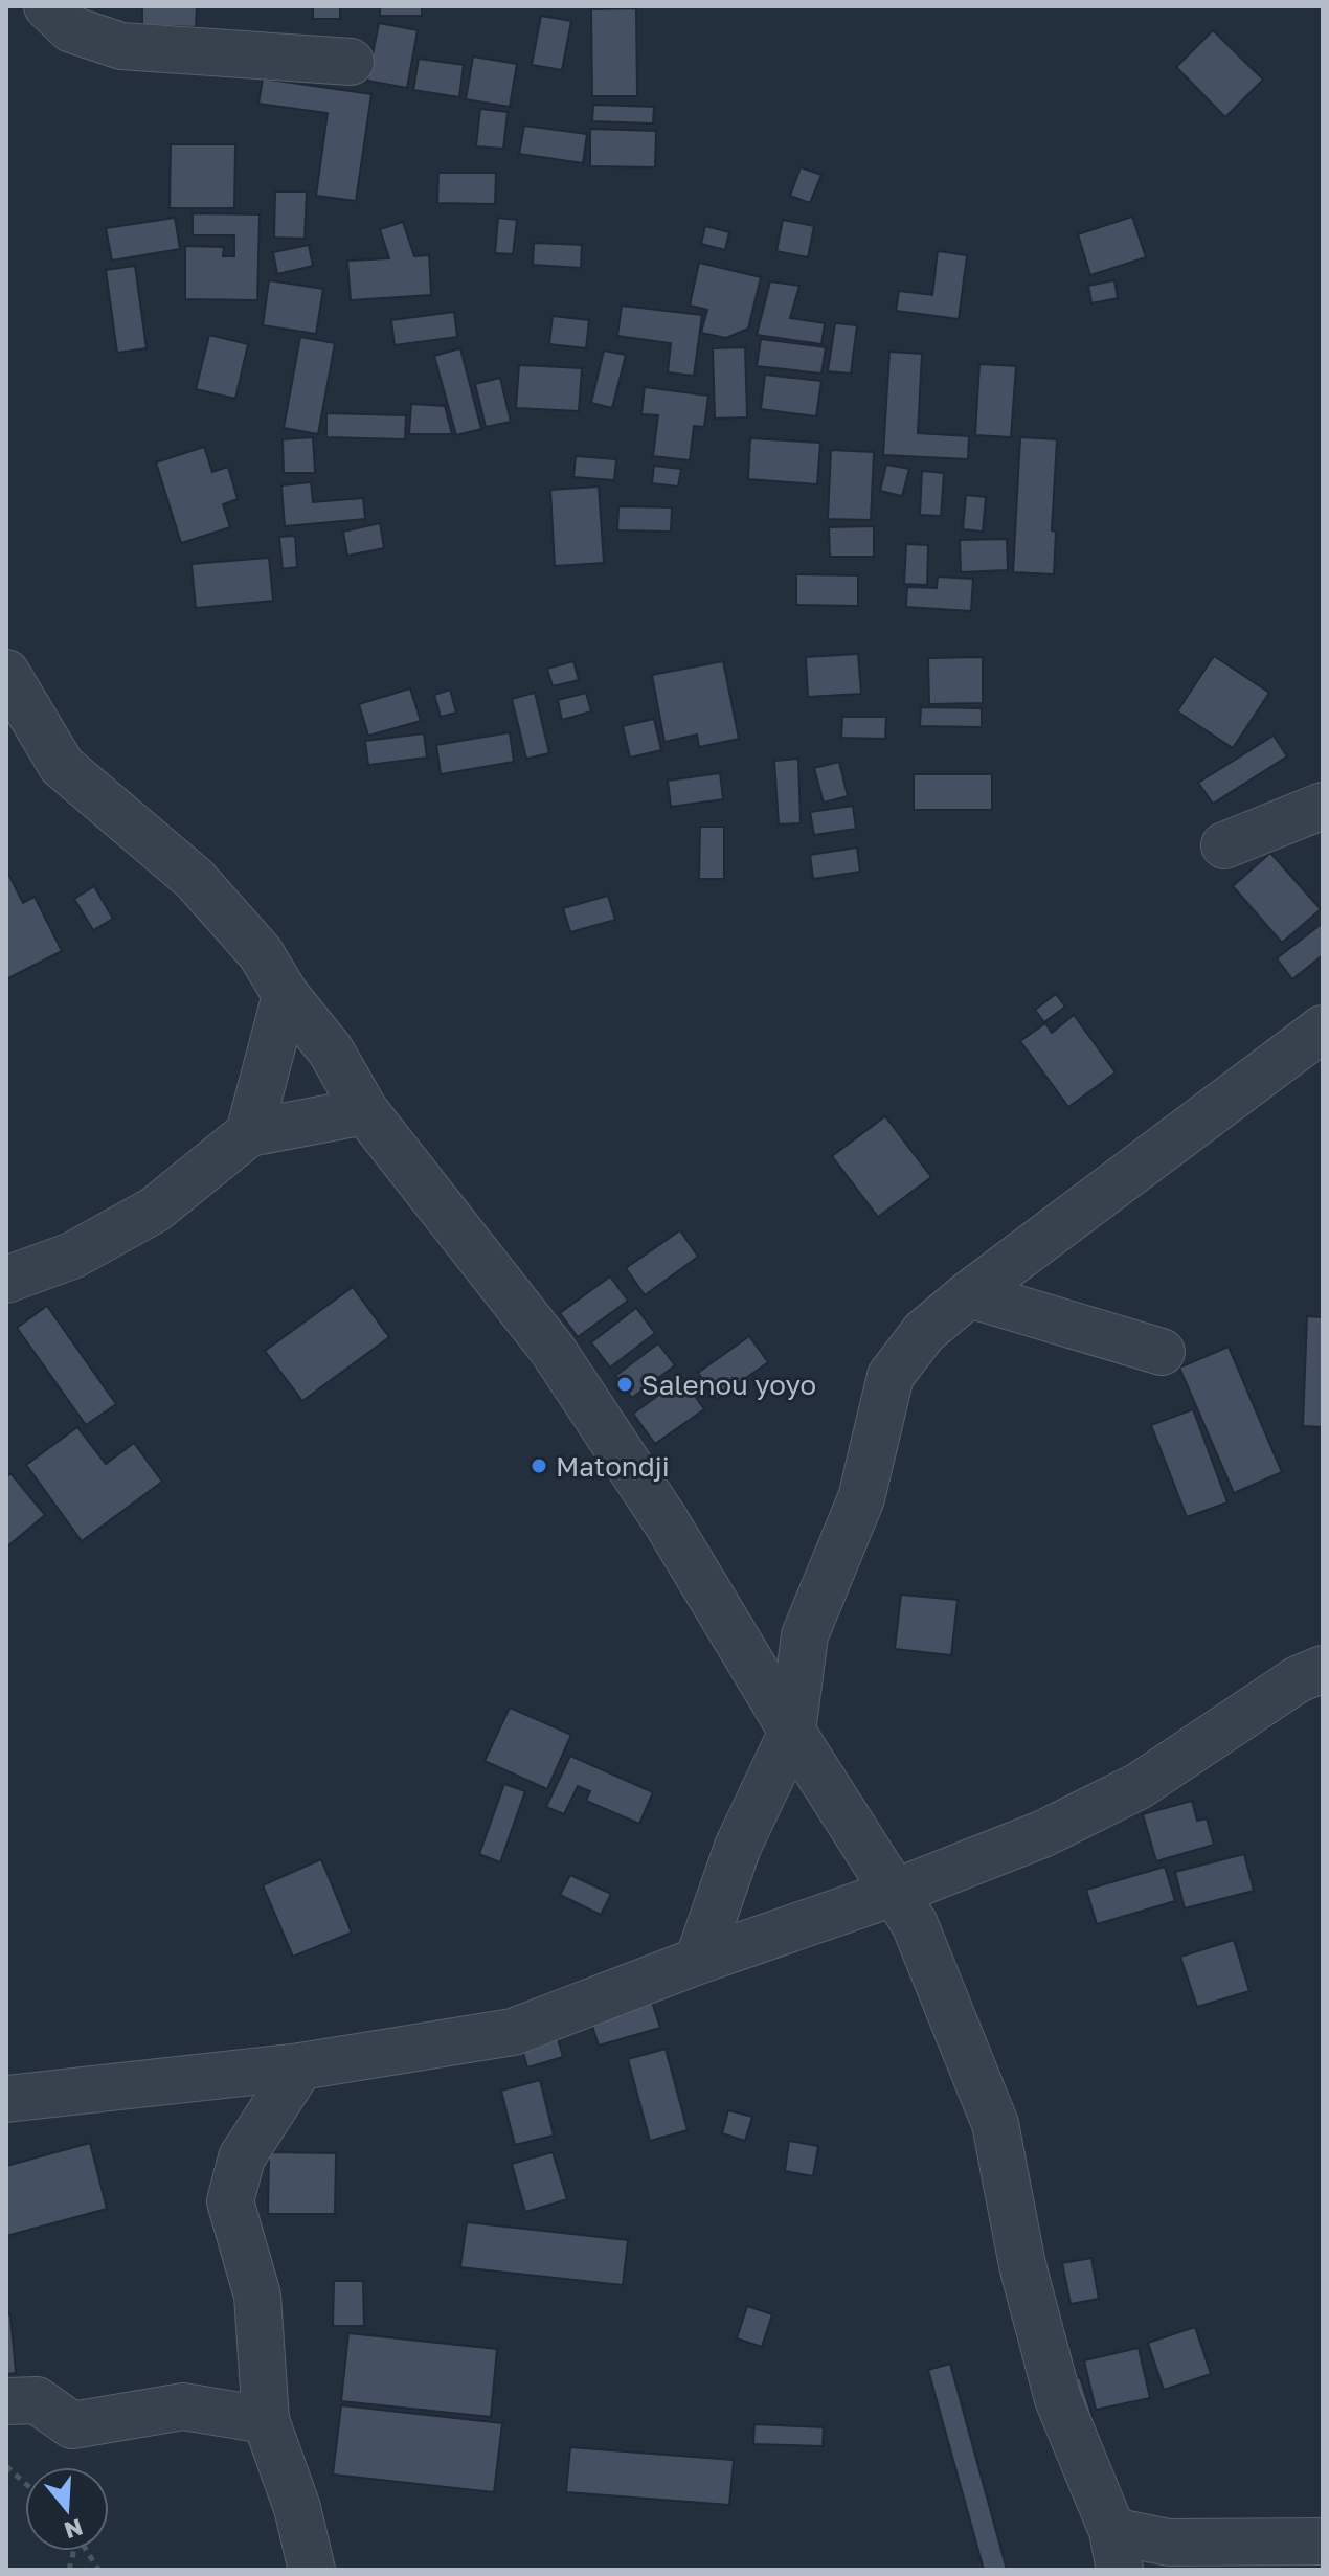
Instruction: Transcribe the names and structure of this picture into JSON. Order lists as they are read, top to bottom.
{
  "places": ["Salenou yoyo", "Matondji"],
  "north": "bottom"
}
